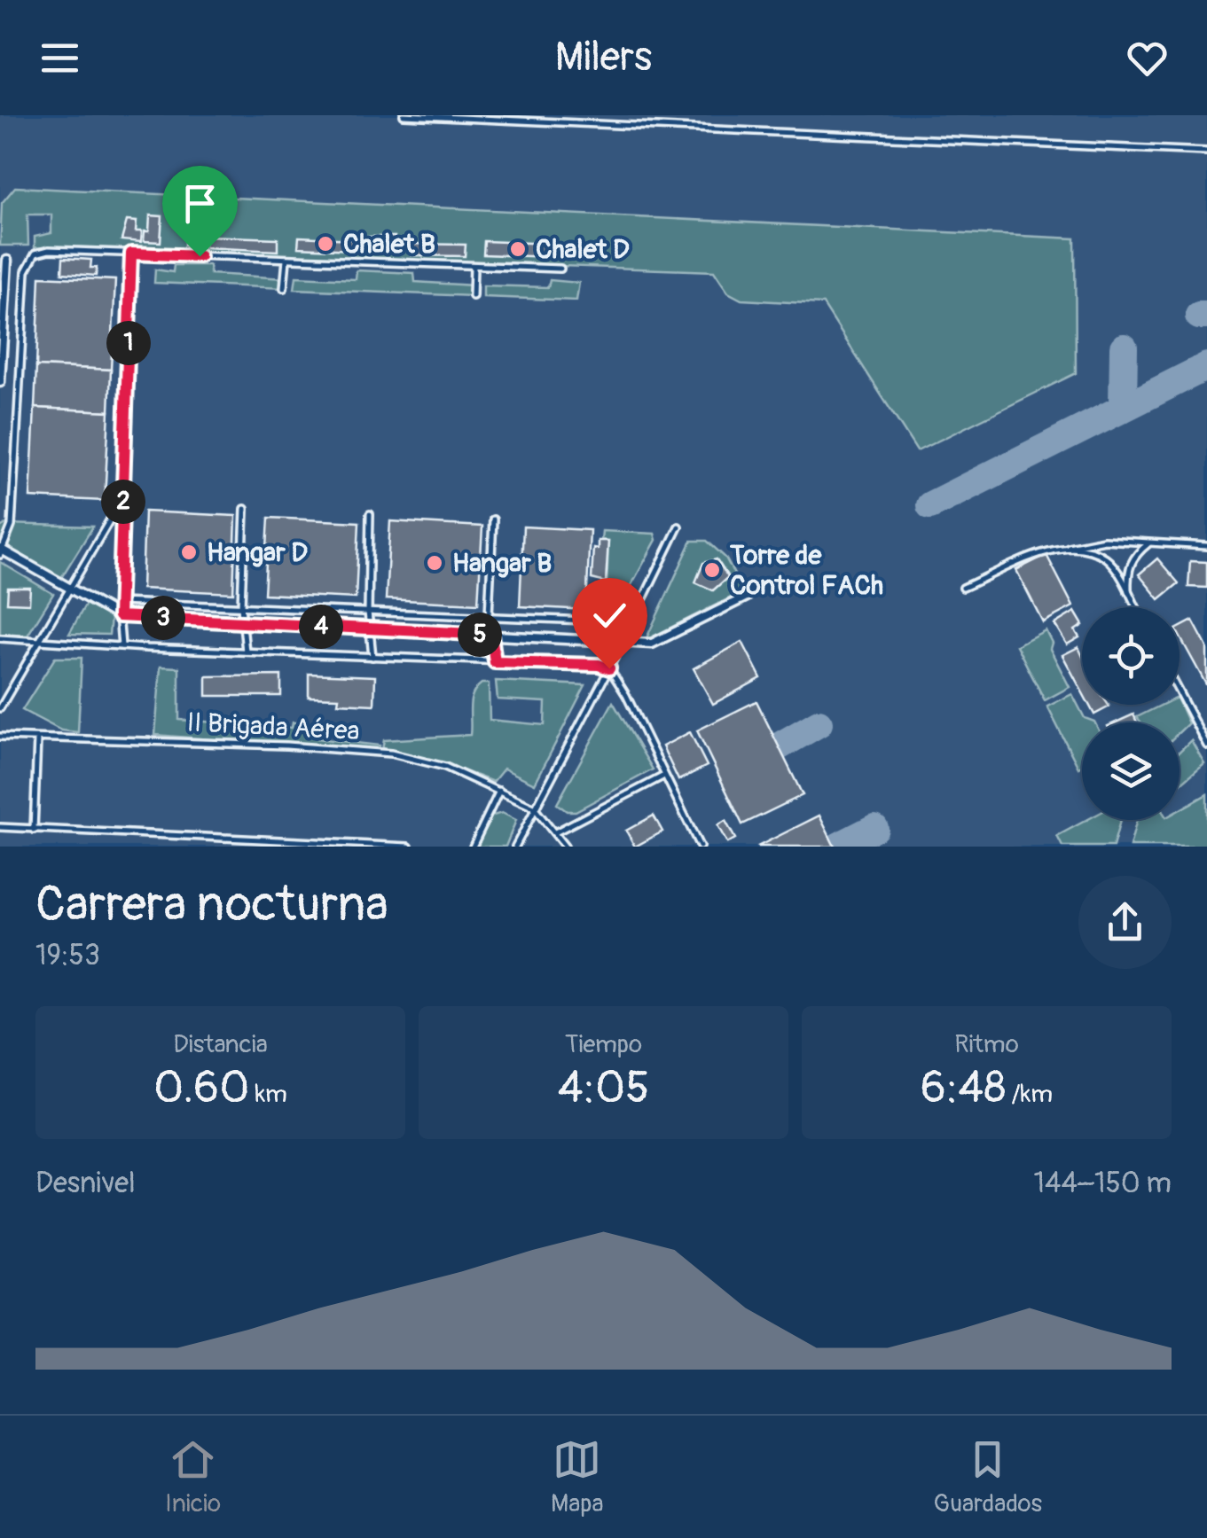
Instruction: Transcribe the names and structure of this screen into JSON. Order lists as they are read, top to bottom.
{
  "streets": {
    "lane": ["II Brigada Aérea"]
  },
  "places": [
    "Chalet B",
    "Chalet D",
    "Hangar D",
    "Hangar B",
    "Torre de Control FACh"
  ],
  "page": {
    "header": "Milers",
    "pins": [
      "1",
      "2",
      "3",
      "4",
      "5"
    ],
    "heading": ["Carrera nocturna", "19:53"],
    "stats": [
      ["Distancia", "0.60 km"],
      ["Tiempo", "4:05"],
      ["Ritmo", "6:48 /km"]
    ],
    "chart": ["Desnivel", "144–150 m"],
    "tabs": ["Inicio", "Mapa", "Guardados"]
  }
}
